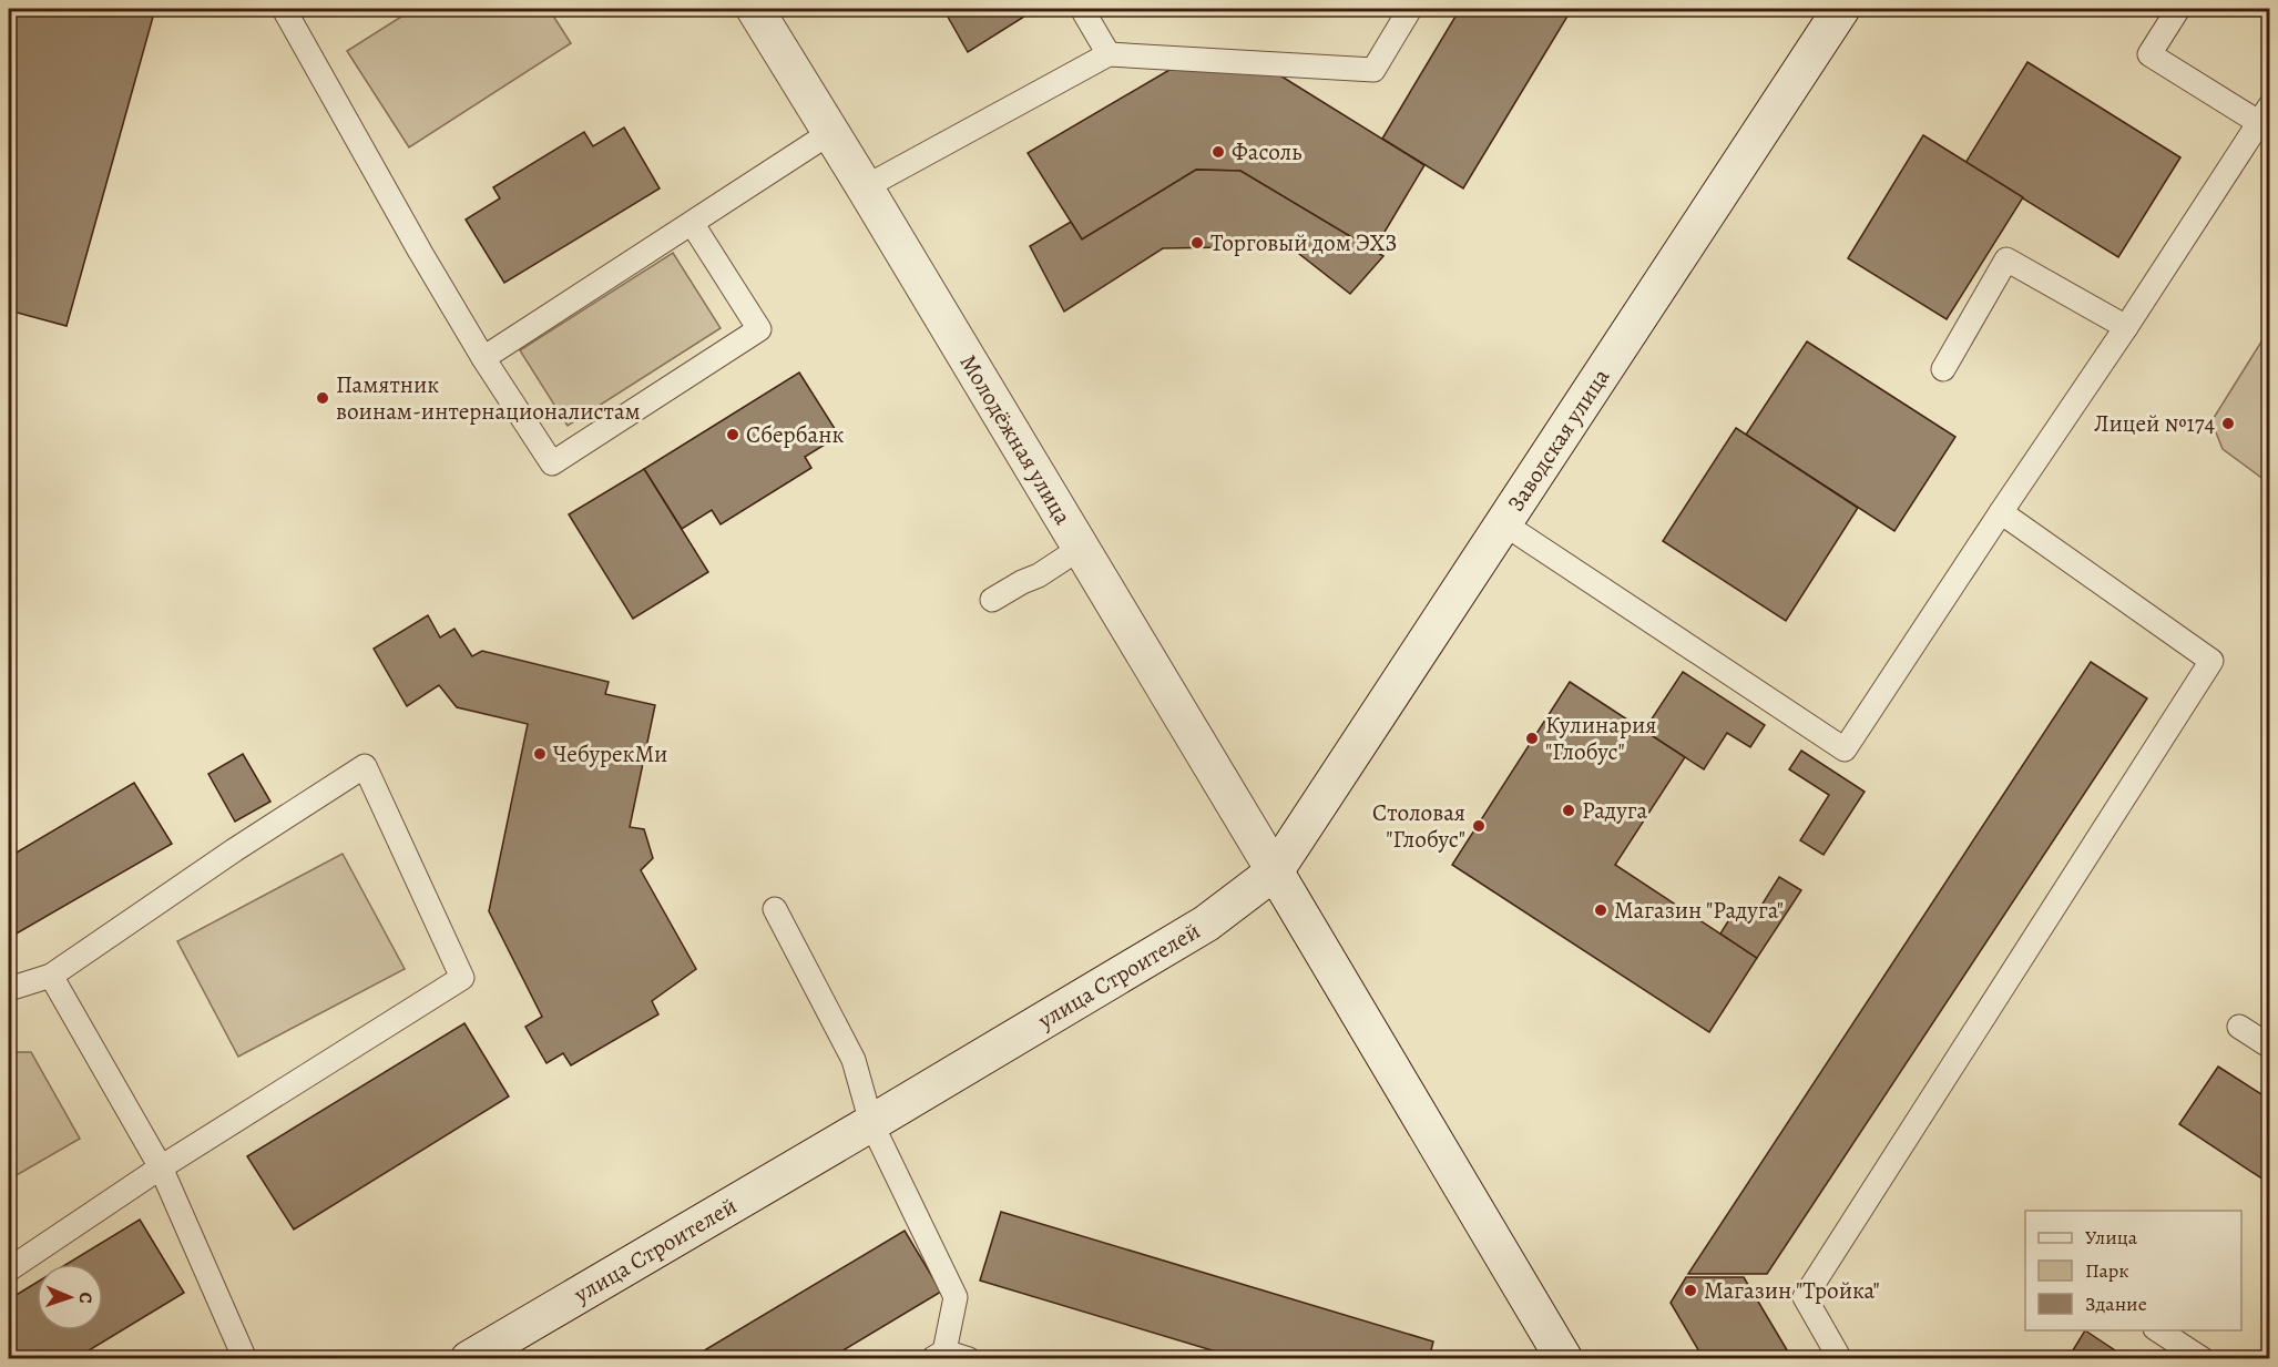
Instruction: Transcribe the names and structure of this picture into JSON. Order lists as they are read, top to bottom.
{
  "streets": {
    "street": ["Молодёжная улица", "Заводская улица", "улица Строителей"]
  },
  "crossings": [
    ["Молодёжная улица", "Заводская улица"],
    ["Молодёжная улица", "улица Строителей"],
    ["Заводская улица", "улица Строителей"]
  ],
  "places": [
    "Фасоль",
    "Торговый дом ЭХЗ",
    "Памятник воинам-интернационалистам",
    "Лицей №174",
    "Сбербанк",
    "Кулинария \"Глобус\"",
    "ЧебурекМи",
    "Радуга",
    "Столовая \"Глобус\"",
    "Магазин \"Радуга\"",
    "Магазин \"Тройка\""
  ],
  "legend": ["Улица", "Парк", "Здание"],
  "north": "right"
}
